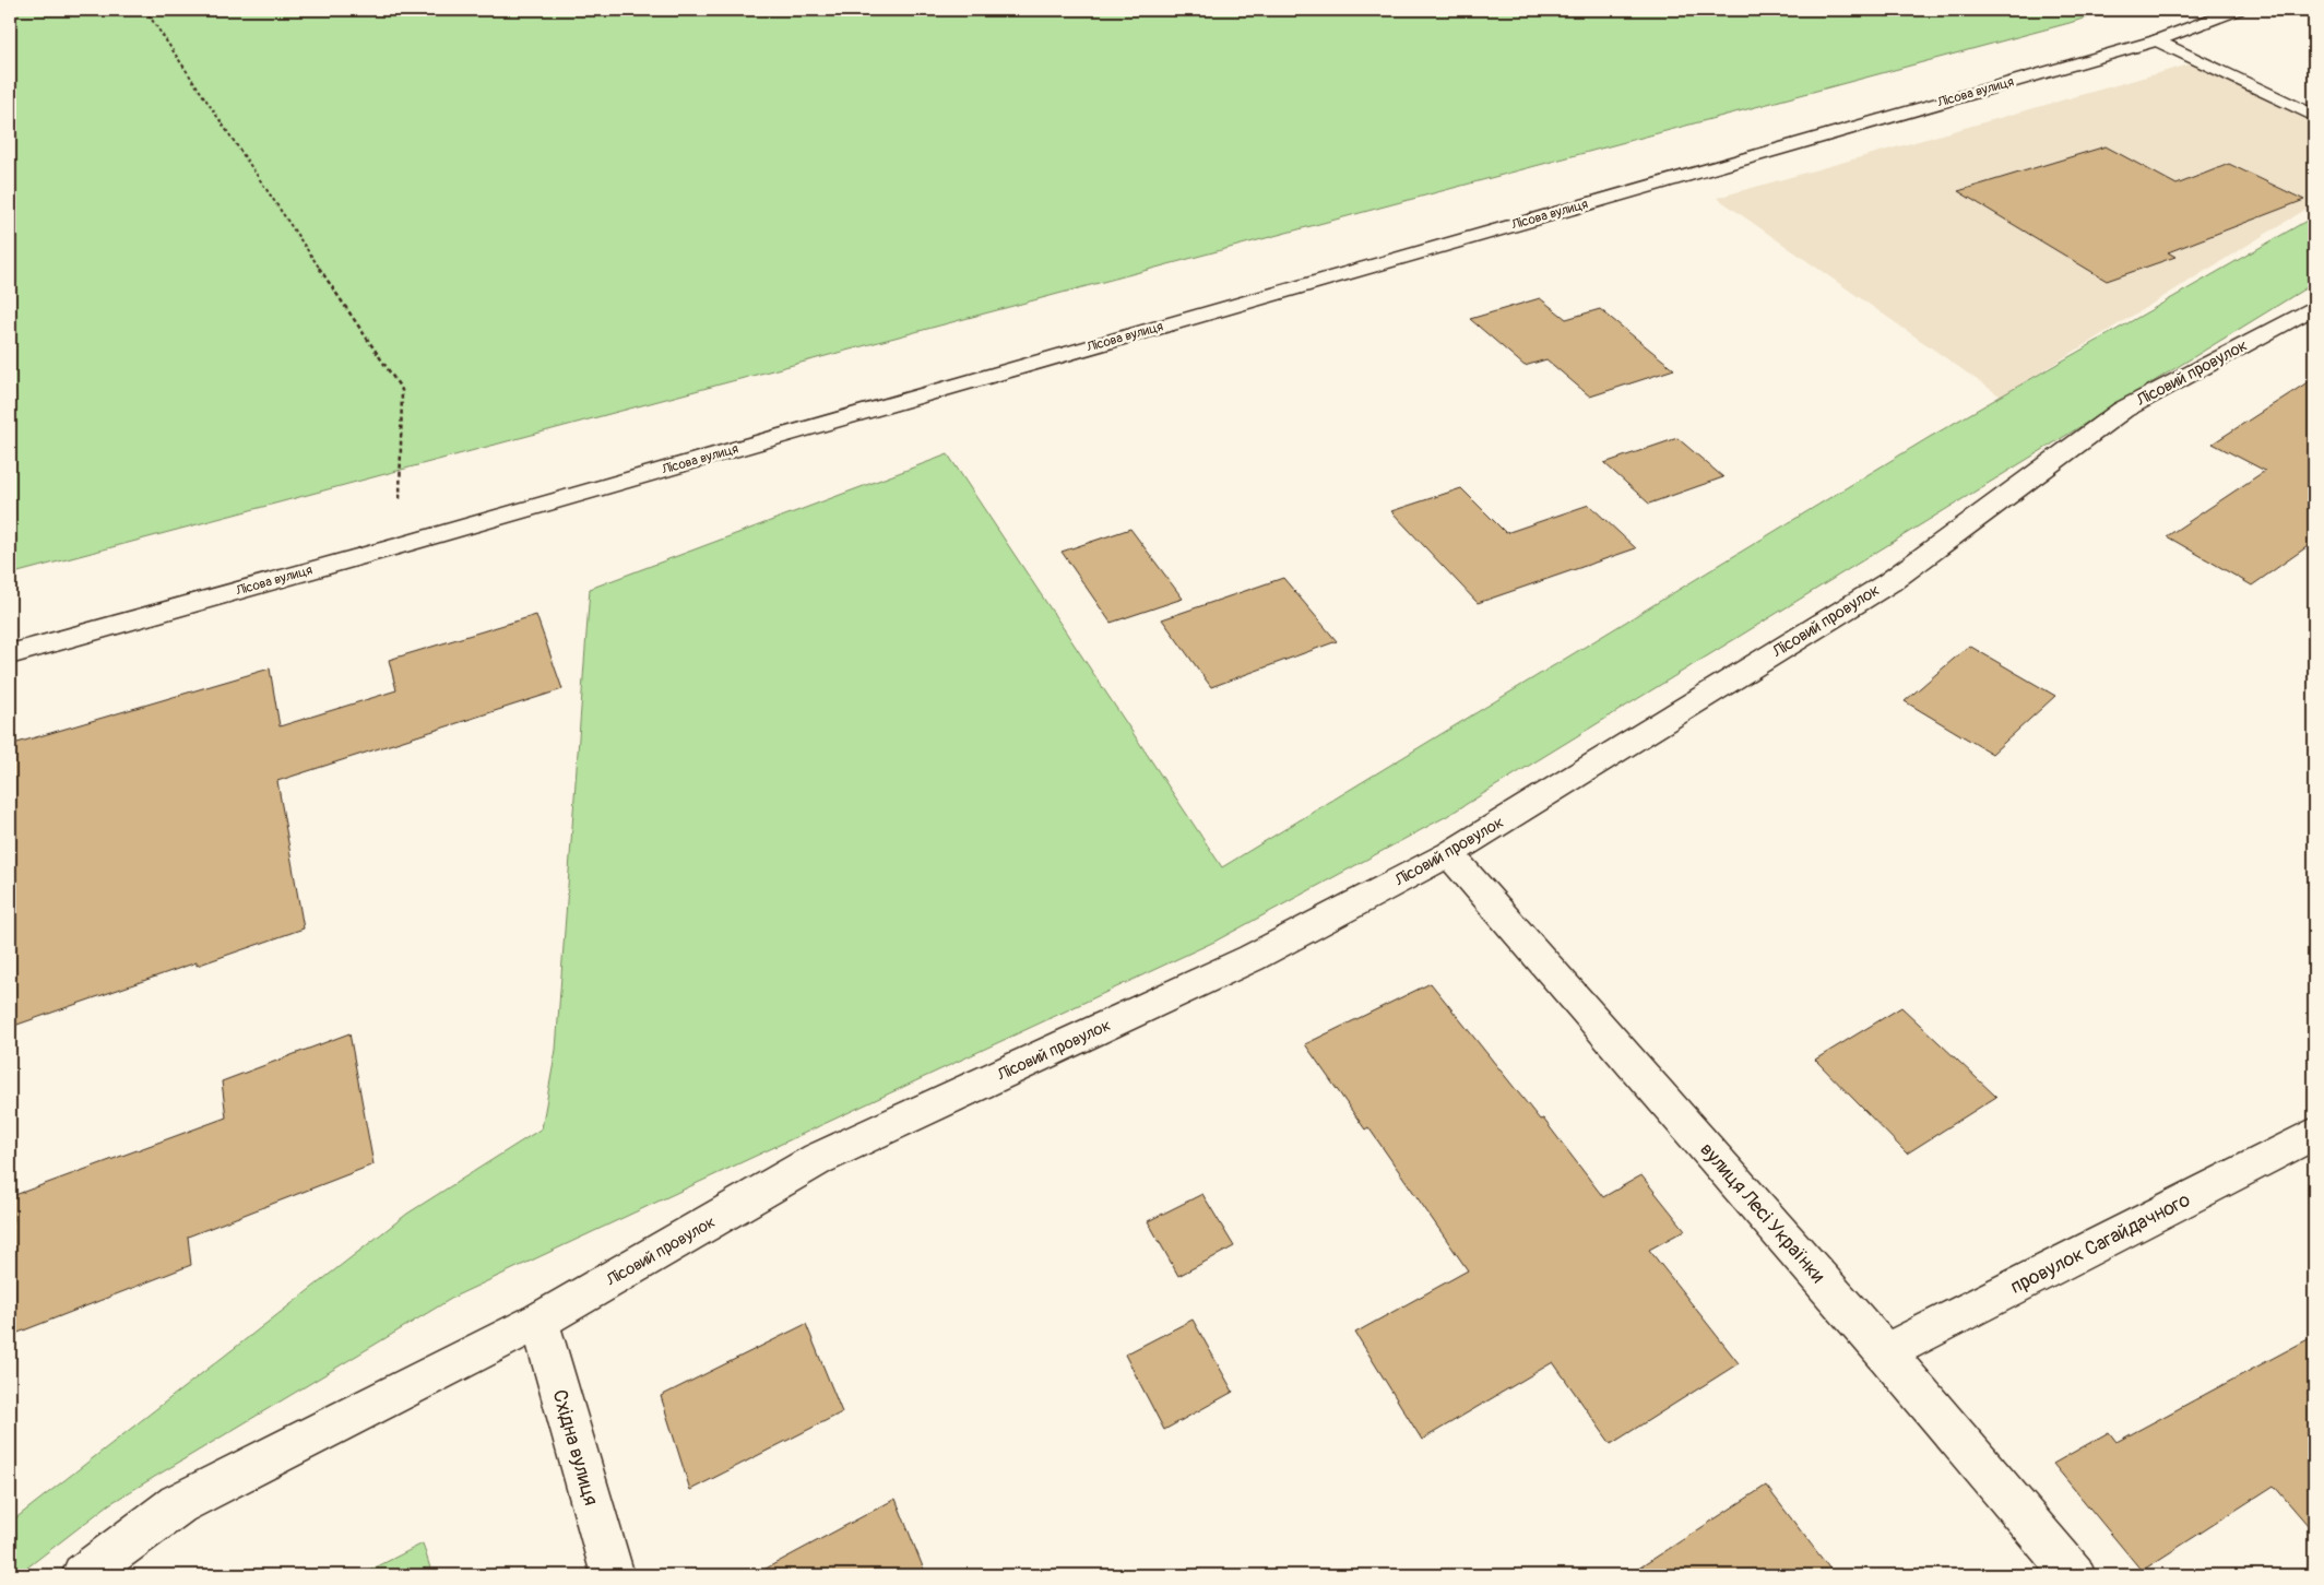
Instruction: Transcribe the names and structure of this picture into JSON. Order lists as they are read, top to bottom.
{
  "streets": {
    "street": [
      "Лісова вулиця",
      "Лісовий провулок",
      "вулиця Лесі Українки",
      "провулок Сагайдачного",
      "Східна вулиця"
    ]
  },
  "crossings": [
    ["Лісовий провулок", "вулиця Лесі Українки"],
    ["Лісовий провулок", "Східна вулиця"],
    ["вулиця Лесі Українки", "провулок Сагайдачного"]
  ]
}
